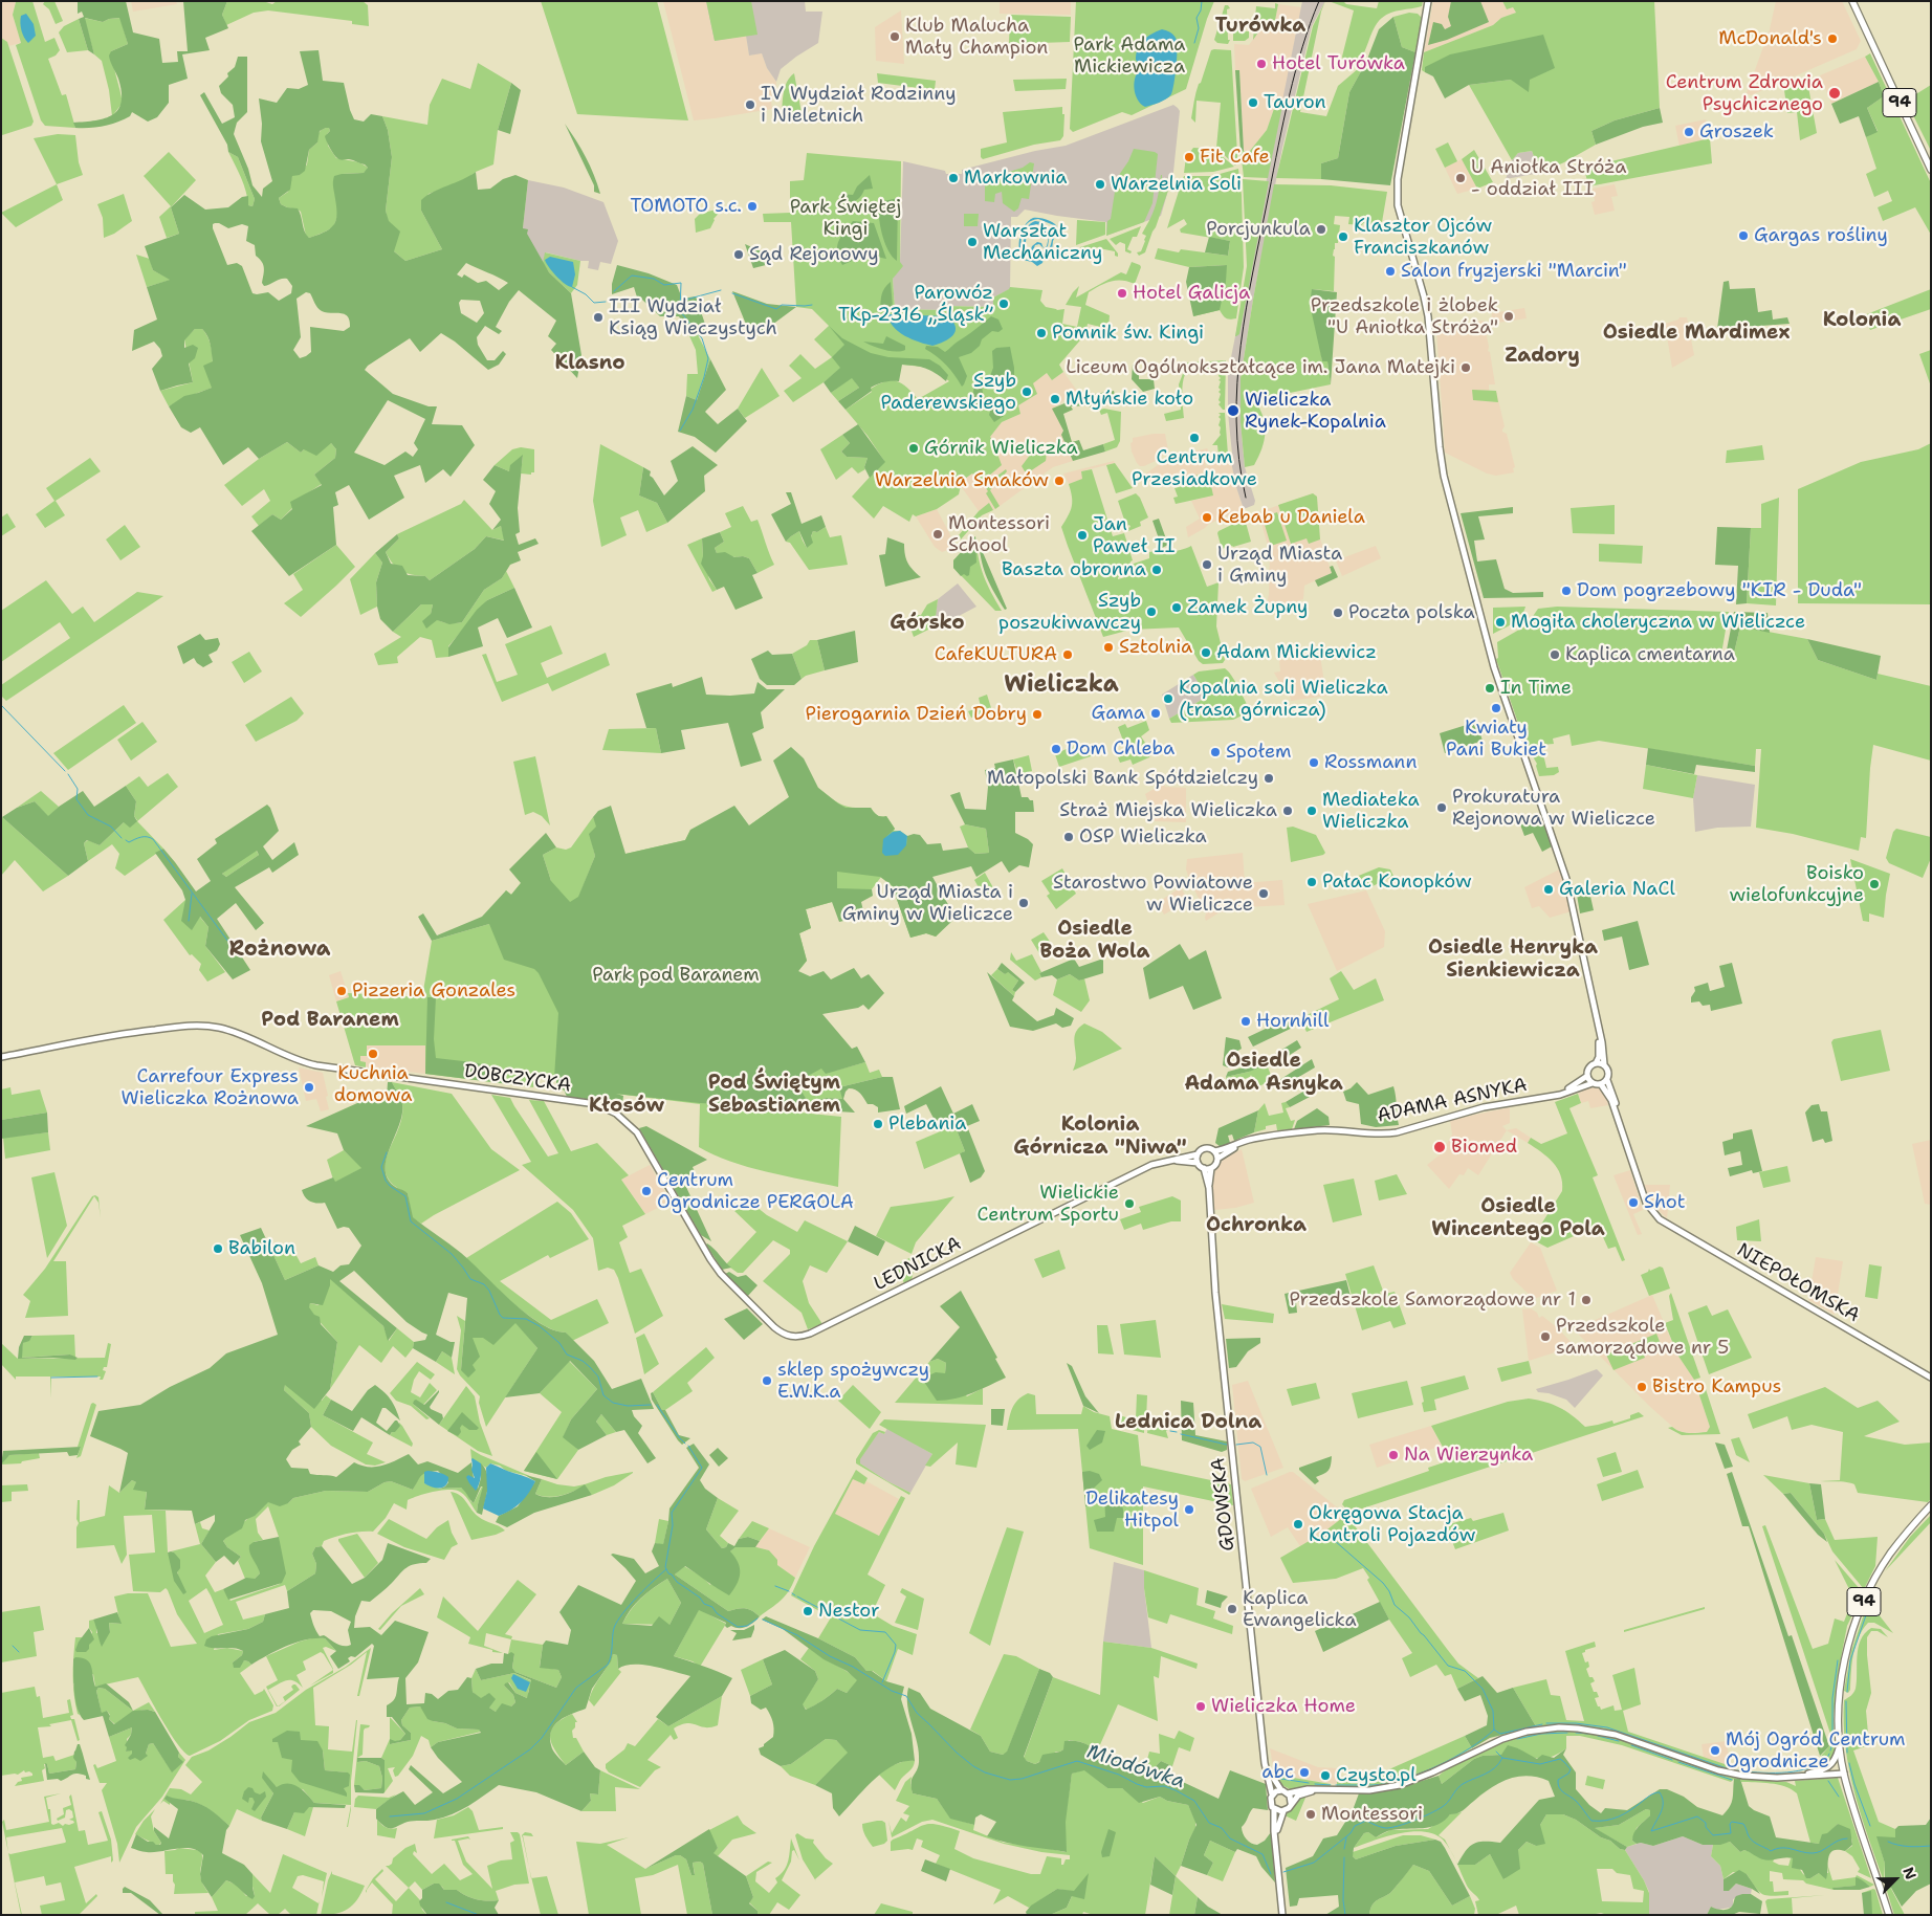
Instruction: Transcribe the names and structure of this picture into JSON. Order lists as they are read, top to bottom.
{
  "streets": {
    "main road": [
      "94",
      "DOBCZYCKA",
      "ADAMA ASNYKA",
      "LEDNICKA",
      "NIEPOŁOMSKA",
      "GDOWSKA"
    ]
  },
  "crossings": [
    ["DOBCZYCKA", "LEDNICKA"],
    ["ADAMA ASNYKA", "LEDNICKA"],
    ["ADAMA ASNYKA", "GDOWSKA"],
    ["LEDNICKA", "GDOWSKA"]
  ],
  "districts": [
    "Turówka",
    "Kolonia",
    "Osiedle Mardimex",
    "Zadory",
    "Klasno",
    "Górsko",
    "Wieliczka",
    "Osiedle Boża Wola",
    "Osiedle Henryka Sienkiewicza",
    "Rożnowa",
    "Pod Baranem",
    "Osiedle Adama Asnyka",
    "Pod Świętym Sebastianem",
    "Kłosów",
    "Kolonia Górnicza \"Niwa\"",
    "Osiedle Wincentego Pola",
    "Ochronka",
    "Lednica Dolna"
  ],
  "water": ["Miodówka"],
  "parks": ["Park Adama Mickiewicza", "Park Świętej Kingi", "Park pod Baranem"],
  "places": [
    "Klub Malucha Mały Champion",
    "McDonald's",
    "Hotel Turówka",
    "Centrum Zdrowia Psychicznego",
    "Tauron",
    "IV Wydział Rodzinny i Nieletnich",
    "Groszek",
    "Fit Cafe",
    "Markownia",
    "U Aniołka Stróża - oddział III",
    "Warzelnia Soli",
    "TOMOTO s.c.",
    "Porcjunkula",
    "Gargas rośliny",
    "Klasztor Ojców Franciszkanów",
    "Warsztat Mechaniczny",
    "Sąd Rejonowy",
    "Salon fryzjerski \"Marcin\"",
    "Hotel Galicja",
    "Parowóz TKp-2316 „Śląsk”",
    "Przedszkole i żlobek \"U Aniołka Stróża\"",
    "III Wydział Ksiąg Wieczystych",
    "Pomnik św. Kingi",
    "Liceum Ogólnokształcące im. Jana Matejki",
    "Szyb Paderewskiego",
    "Młyńskie koło",
    "Wieliczka Rynek-Kopalnia",
    "Centrum Przesiadkowe",
    "Górnik Wieliczka",
    "Warzelnia Smaków",
    "Kebab u Daniela",
    "Montessori School",
    "Jan Paweł II",
    "Urząd Miasta i Gminy",
    "Baszta obronna",
    "Dom pogrzebowy \"KIR - Duda\"",
    "Zamek Żupny",
    "Szyb poszukiwawczy",
    "Poczta polska",
    "Mogiła choleryczna w Wieliczce",
    "Sztolnia",
    "Adam Mickiewicz",
    "CafeKULTURA",
    "Kaplica cmentarna",
    "In Time",
    "Kopalnia soli Wieliczka (trasa górnicza)",
    "Kwiaty Pani Bukiet",
    "Gama",
    "Pierogarnia Dzień Dobry",
    "Dom Chleba",
    "Społem",
    "Rossmann",
    "Małopolski Bank Spółdzielczy",
    "Prokuratura Rejonowa w Wieliczce",
    "Straż Miejska Wieliczka",
    "Mediateka Wieliczka",
    "OSP Wieliczka",
    "Pałac Konopków",
    "Boisko wielofunkcyjne",
    "Galeria NaCl",
    "Starostwo Powiatowe w Wieliczce",
    "Urząd Miasta i Gminy w Wieliczce",
    "Pizzeria Gonzales",
    "Hornhill",
    "Kuchnia domowa",
    "Carrefour Express Wieliczka Rożnowa",
    "Plebania",
    "Biomed",
    "Centrum Ogrodnicze PERGOLA",
    "Shot",
    "Wielickie Centrum Sportu",
    "Babilon",
    "Przedszkole Samorządowe nr 1",
    "Przedszkole samorządowe nr 5",
    "sklep spożywczy E.W.K.a",
    "Bistro Kampus",
    "Na Wierzynka",
    "Delikatesy Hitpol",
    "Okręgowa Stacja Kontroli Pojazdów",
    "Kaplica Ewangelicka",
    "Nestor",
    "Wieliczka Home",
    "Mój Ogród Centrum Ogrodnicze",
    "abc",
    "Czysto.pl",
    "Montessori"
  ],
  "north": "top right"
}
